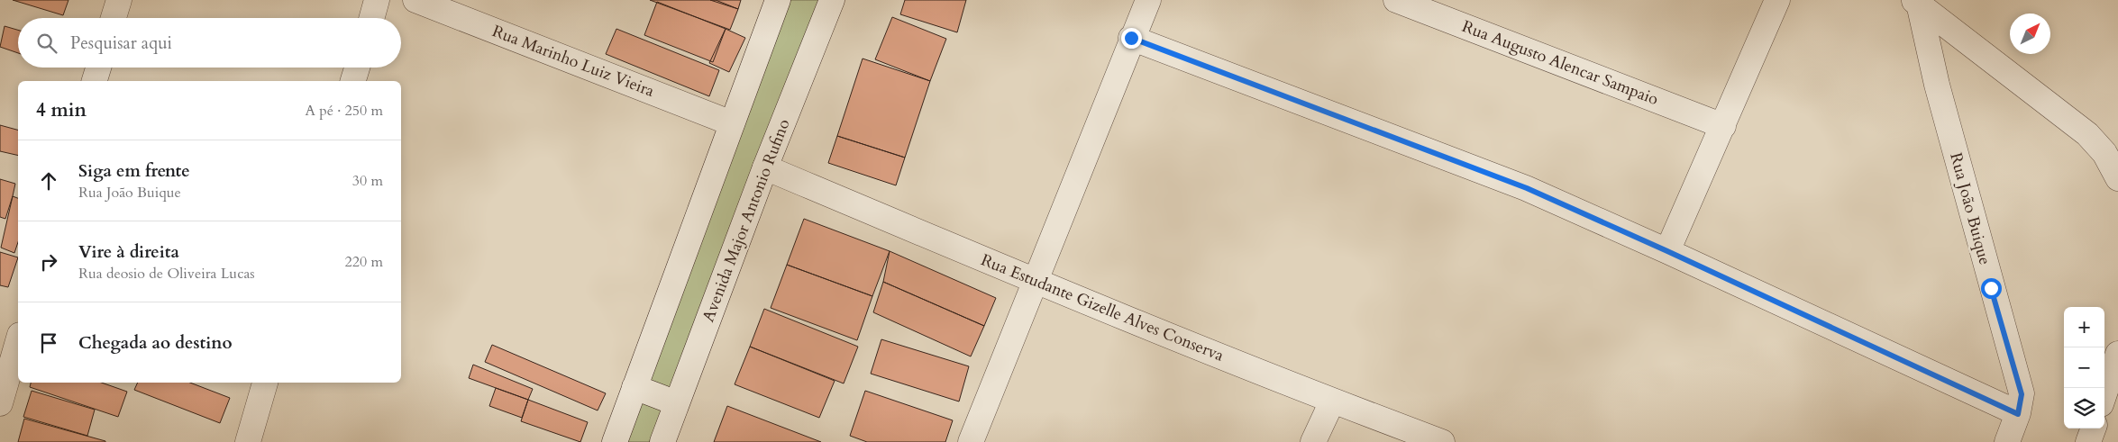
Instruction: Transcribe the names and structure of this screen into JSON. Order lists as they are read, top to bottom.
{
  "streets": {
    "street": [
      "Rua Marinho Luiz Vieira",
      "Rua Augusto Alencar Sampaio",
      "Rua João Buique",
      "Avenida Major Antonio Rufino",
      "Rua Estudante Gizelle Alves Conserva"
    ]
  },
  "crossings": [
    ["Avenida Major Antonio Rufino", "Rua Estudante Gizelle Alves Conserva"]
  ],
  "north": "top right",
  "page": {
    "search": "Pesquisar aqui",
    "heading": ["4 min", "A pé · 250 m"],
    "list": [
      ["Siga em frente", "Rua João Buique", "30 m"],
      ["Vire à direita", "Rua deosio de Oliveira Lucas", "220 m"],
      "Chegada ao destino"
    ],
    "map_buttons": ["+", "−"]
  }
}
